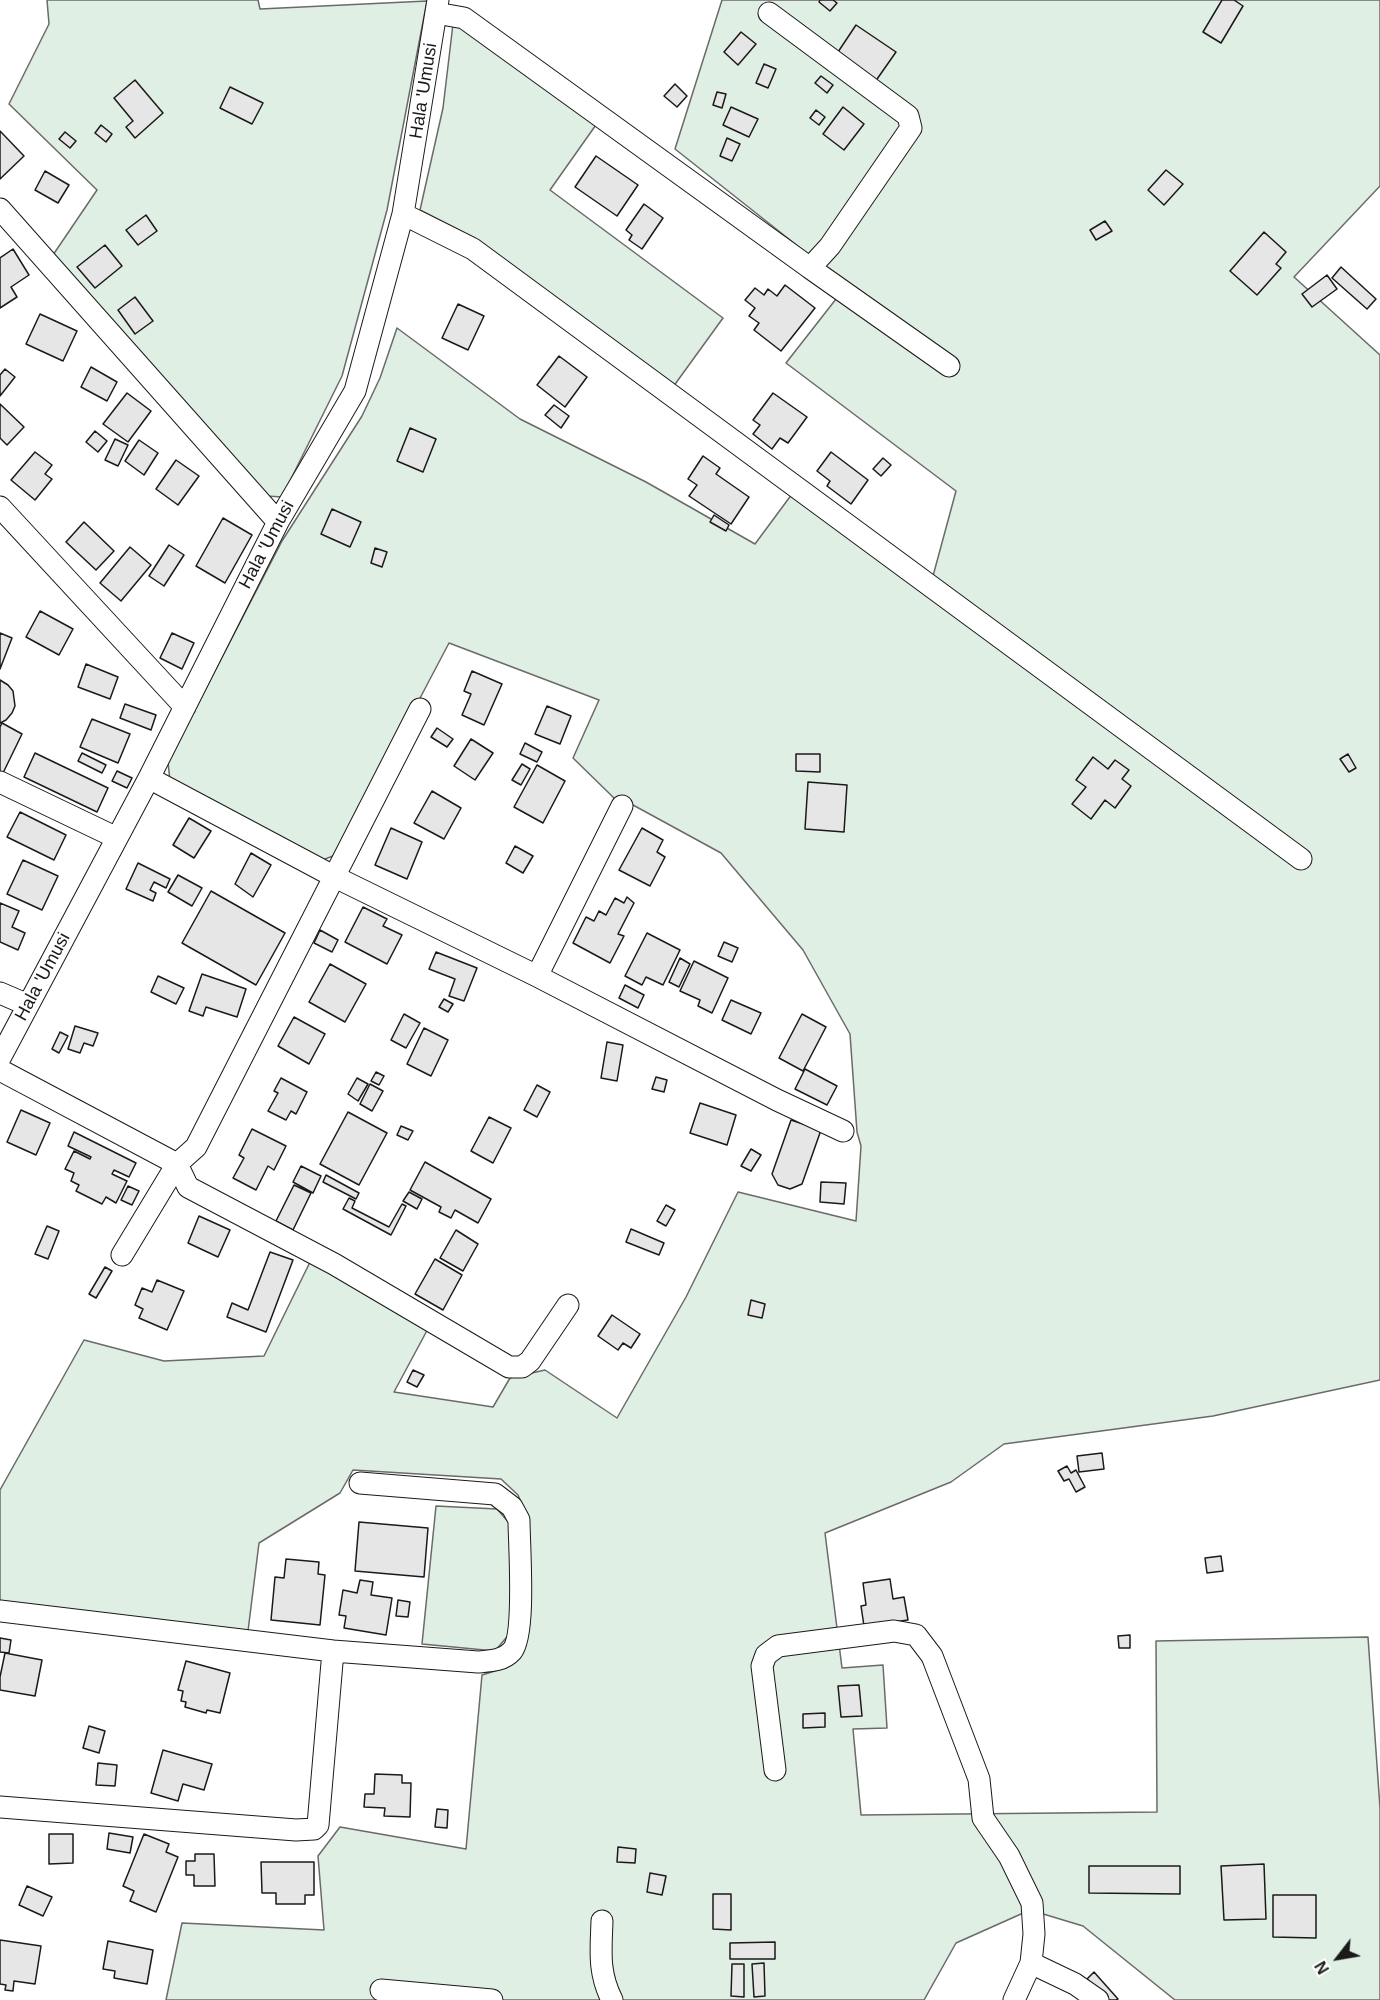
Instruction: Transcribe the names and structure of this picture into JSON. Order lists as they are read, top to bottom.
{
  "streets": {
    "street": ["Hala 'Umusi"]
  },
  "north": "bottom left"
}
